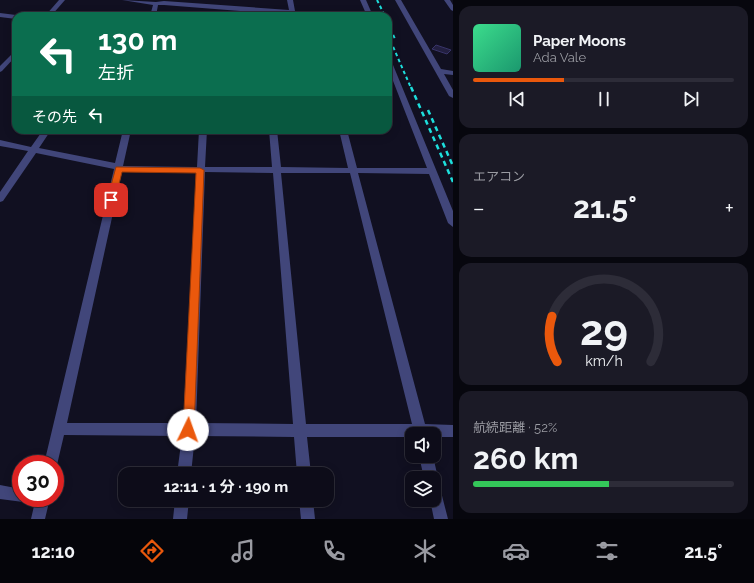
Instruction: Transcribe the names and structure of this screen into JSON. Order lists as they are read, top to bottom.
{
  "page": {
    "turn": ["130 m", "左折"],
    "song": ["Paper Moons", "Ada Vale"],
    "then": "その先",
    "tile": [
      "エアコン",
      ["航続距離 · 52%", "260 km"]
    ],
    "heat": ["−", "21.5°", "+"],
    "limit": "30",
    "trip": "12:11 · 1 分 · 190 m",
    "tabs": ["12:10", "21.5°"],
    "gauge": ["29", "km/h"]
  }
}
